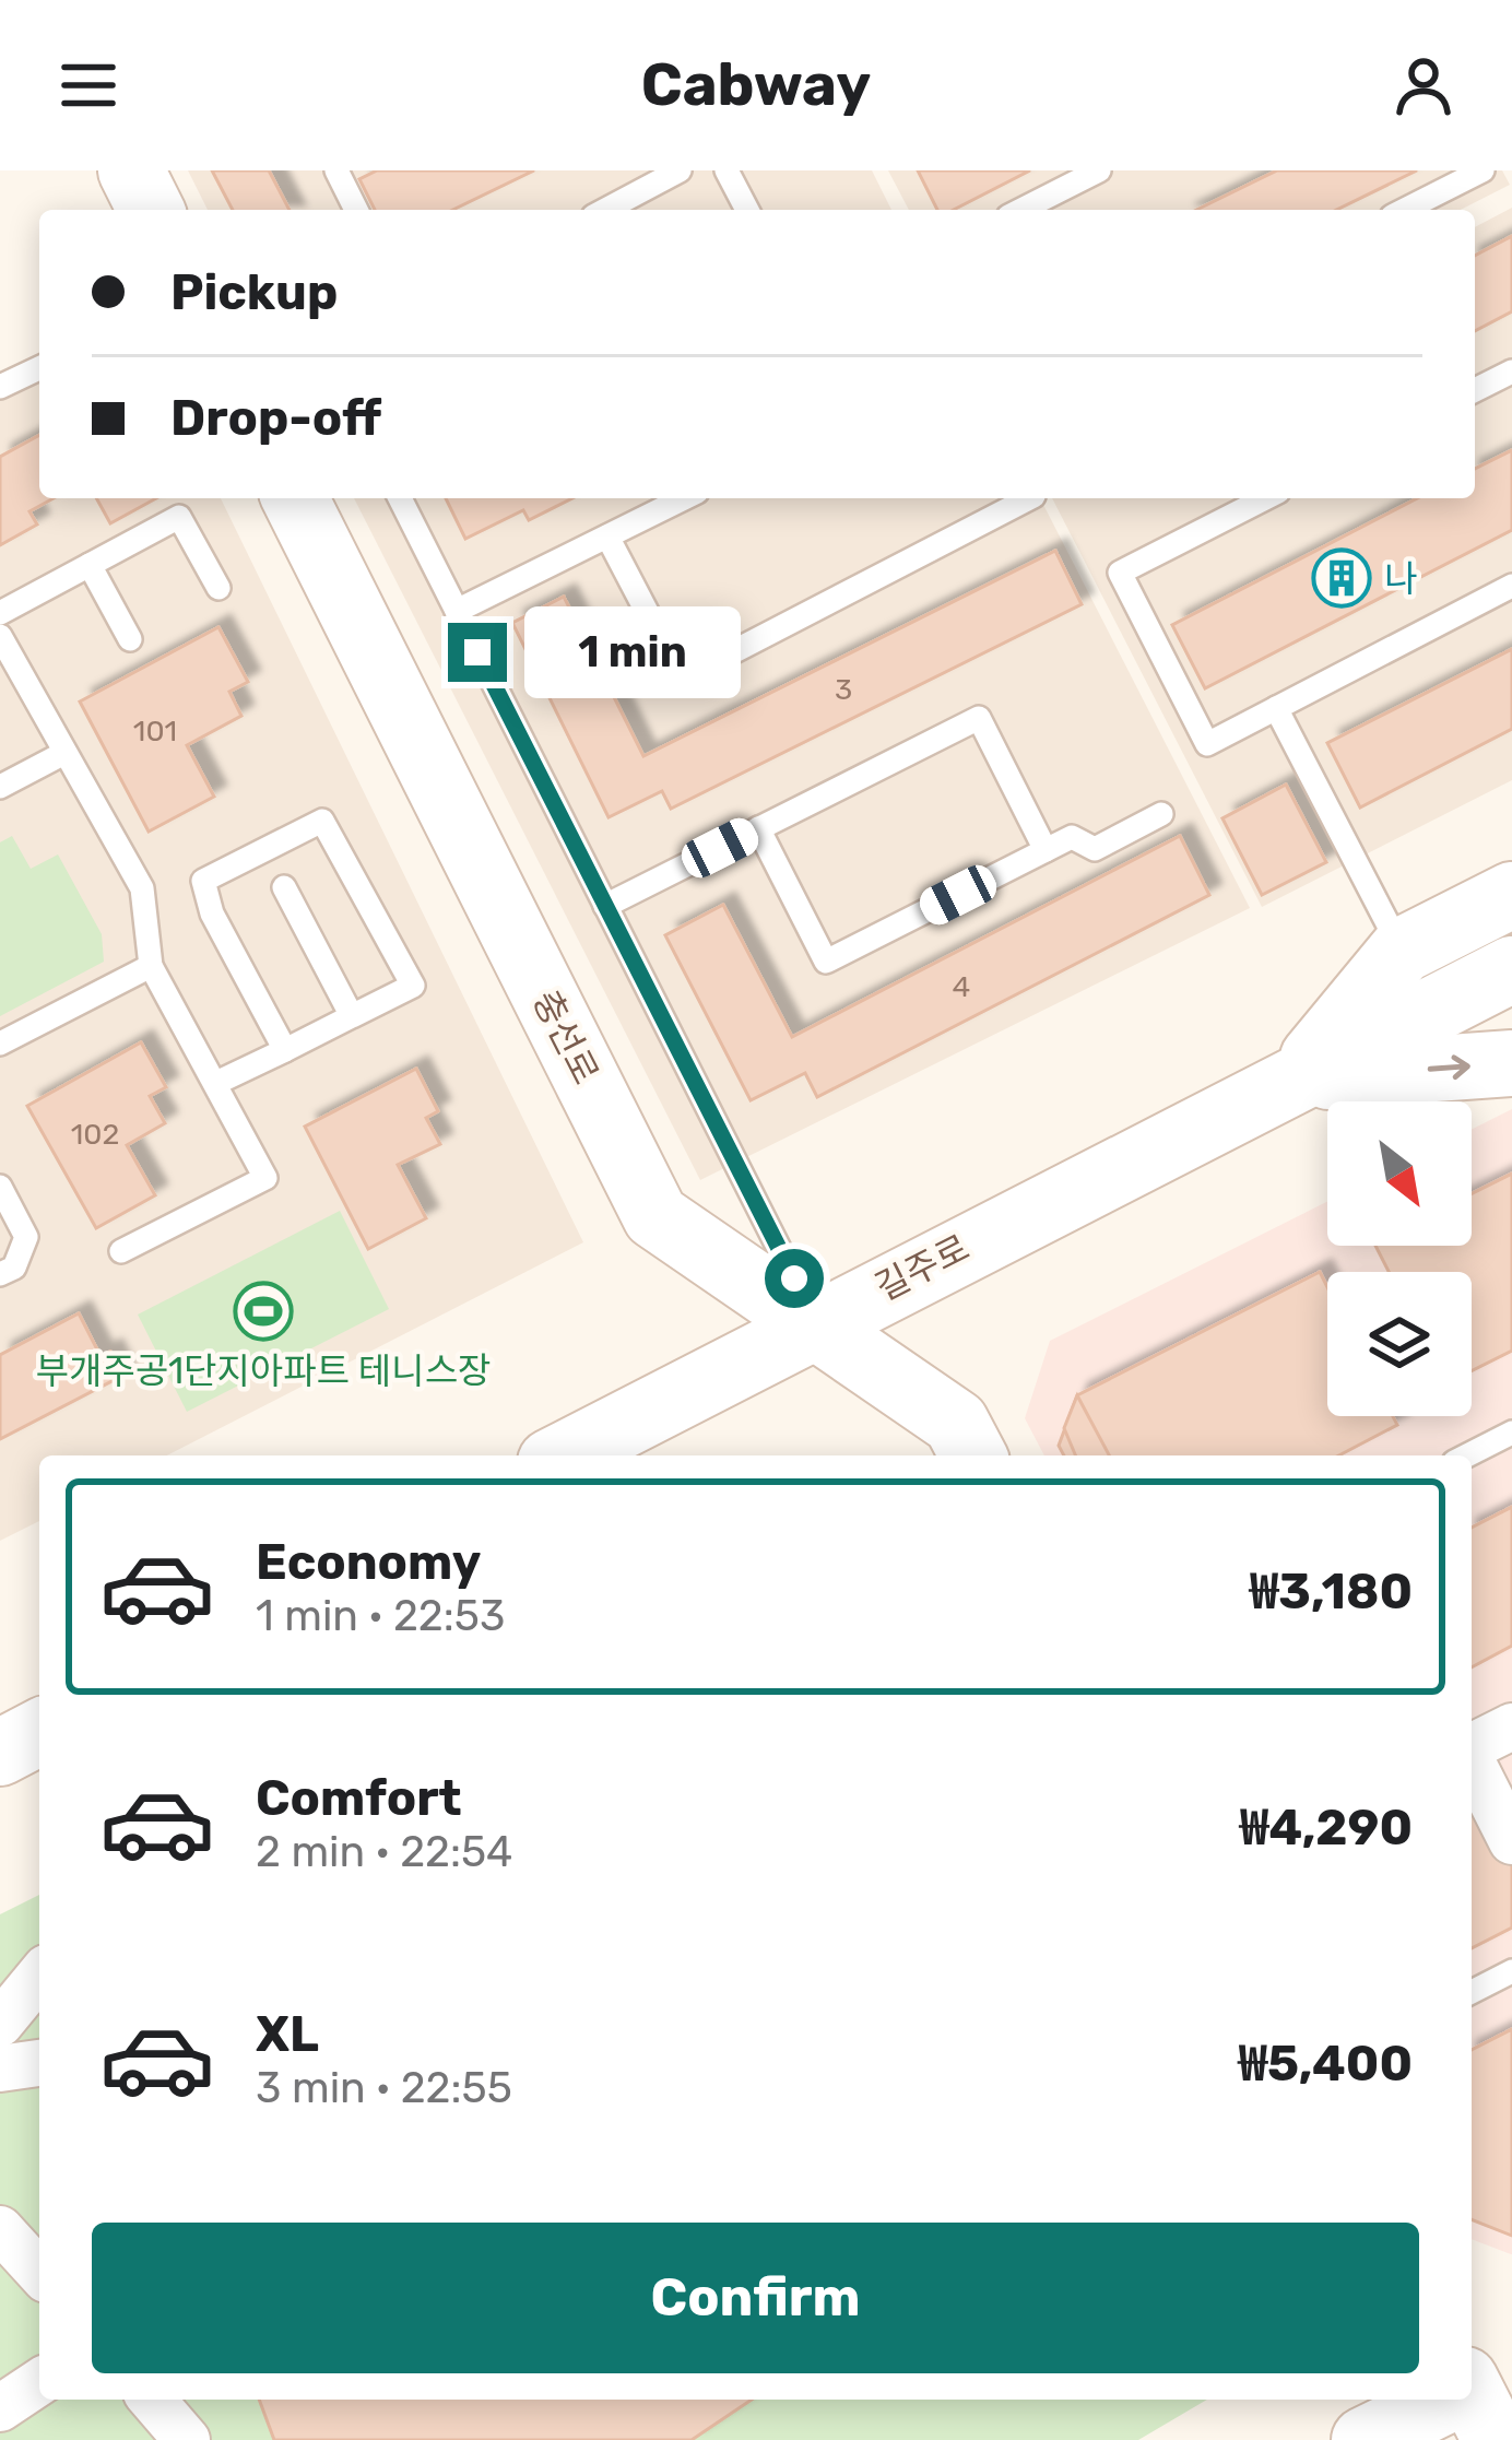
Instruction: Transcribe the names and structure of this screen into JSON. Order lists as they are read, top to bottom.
{
  "streets": {
    "main road": ["충선로", "길주로"]
  },
  "crossings": [
    ["충선로", "길주로"]
  ],
  "places": {
    "building": ["나"],
    "sports": ["부개주공1단지아파트 테니스장"]
  },
  "house_numbers": [
    "3",
    "101",
    "4",
    "102"
  ],
  "north": "bottom right",
  "page": {
    "header": "Cabway",
    "banner": ["Pickup", "Drop-off"],
    "bubble": "1 min",
    "list": [
      {
        "name": "Economy",
        "note": "1 min · 22:53",
        "value": "₩3,180"
      },
      {
        "name": "Comfort",
        "note": "2 min · 22:54",
        "value": "₩4,290"
      },
      {
        "name": "XL",
        "note": "3 min · 22:55",
        "value": "₩5,400"
      }
    ],
    "buttons": "Confirm"
  }
}
